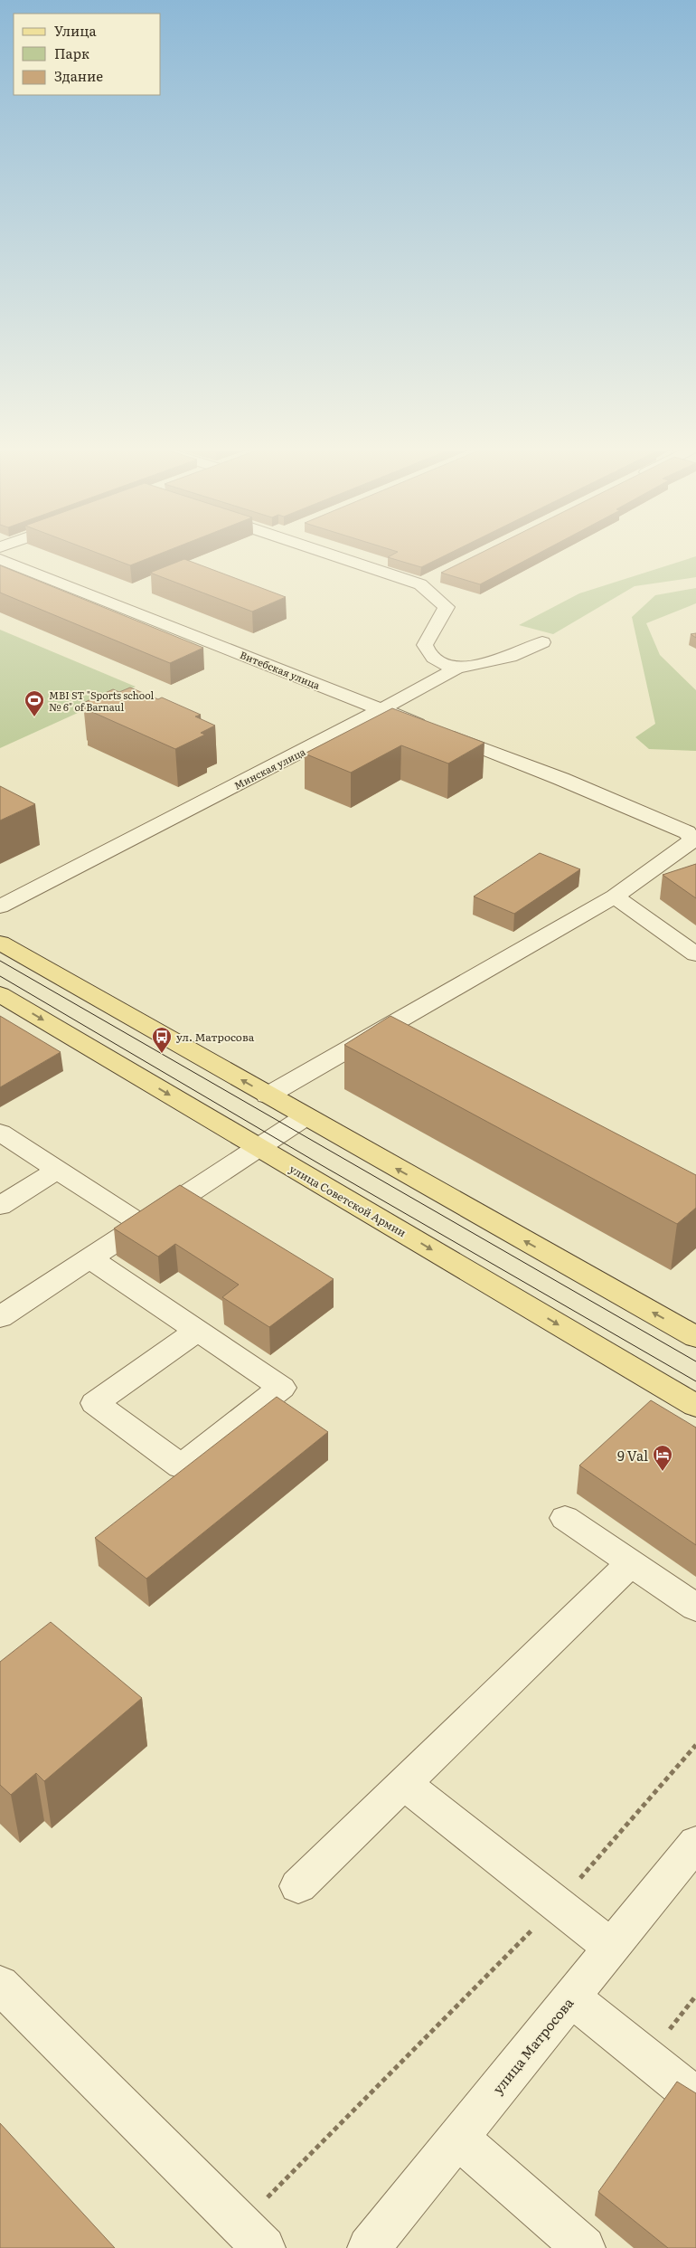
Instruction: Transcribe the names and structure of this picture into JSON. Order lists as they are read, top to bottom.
{
  "streets": {
    "main road": ["улица Советской Армии"],
    "street": ["Витебская улица", "Минская улица", "улица Матросова"]
  },
  "crossings": [
    ["Витебская улица", "Минская улица"]
  ],
  "places": {
    "sports": ["MBI ST \"Sports school № 6\" of Barnaul"],
    "bus stop": ["ул. Матросова"],
    "hotel": ["9 Val"]
  },
  "legend": ["Улица", "Парк", "Здание"]
}
